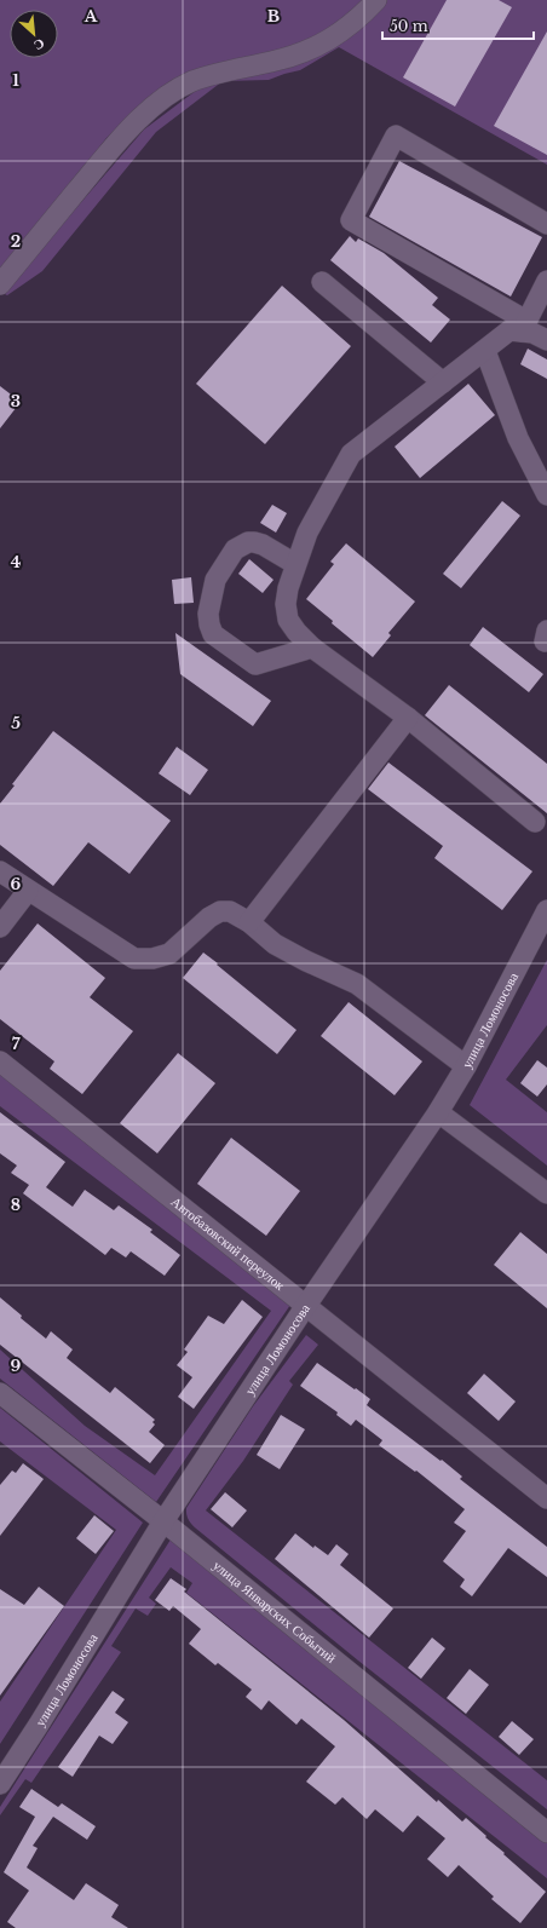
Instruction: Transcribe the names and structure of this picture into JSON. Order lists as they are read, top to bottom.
{
  "streets": {
    "street": ["улица Ломоносова", "Автобазовский переулок", "улица Январских Событий"]
  },
  "crossings": [
    ["улица Ломоносова", "Автобазовский переулок"],
    ["улица Ломоносова", "улица Январских Событий"]
  ],
  "scale_bar": "50 m",
  "north": "bottom right",
  "grid": {
    "columns": ["A", "B"],
    "rows": [
      "1",
      "2",
      "3",
      "4",
      "5",
      "6",
      "7",
      "8",
      "9"
    ]
  }
}
